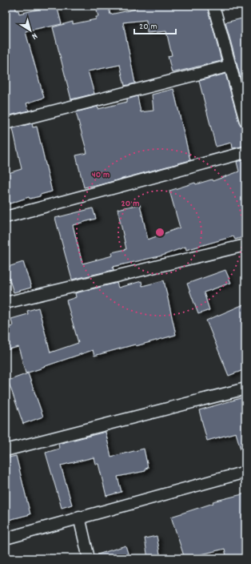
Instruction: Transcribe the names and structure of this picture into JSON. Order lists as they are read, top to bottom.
{
  "scale_bar": "20 m",
  "north": "bottom right",
  "rings": ["40 m", "20 m"]
}
